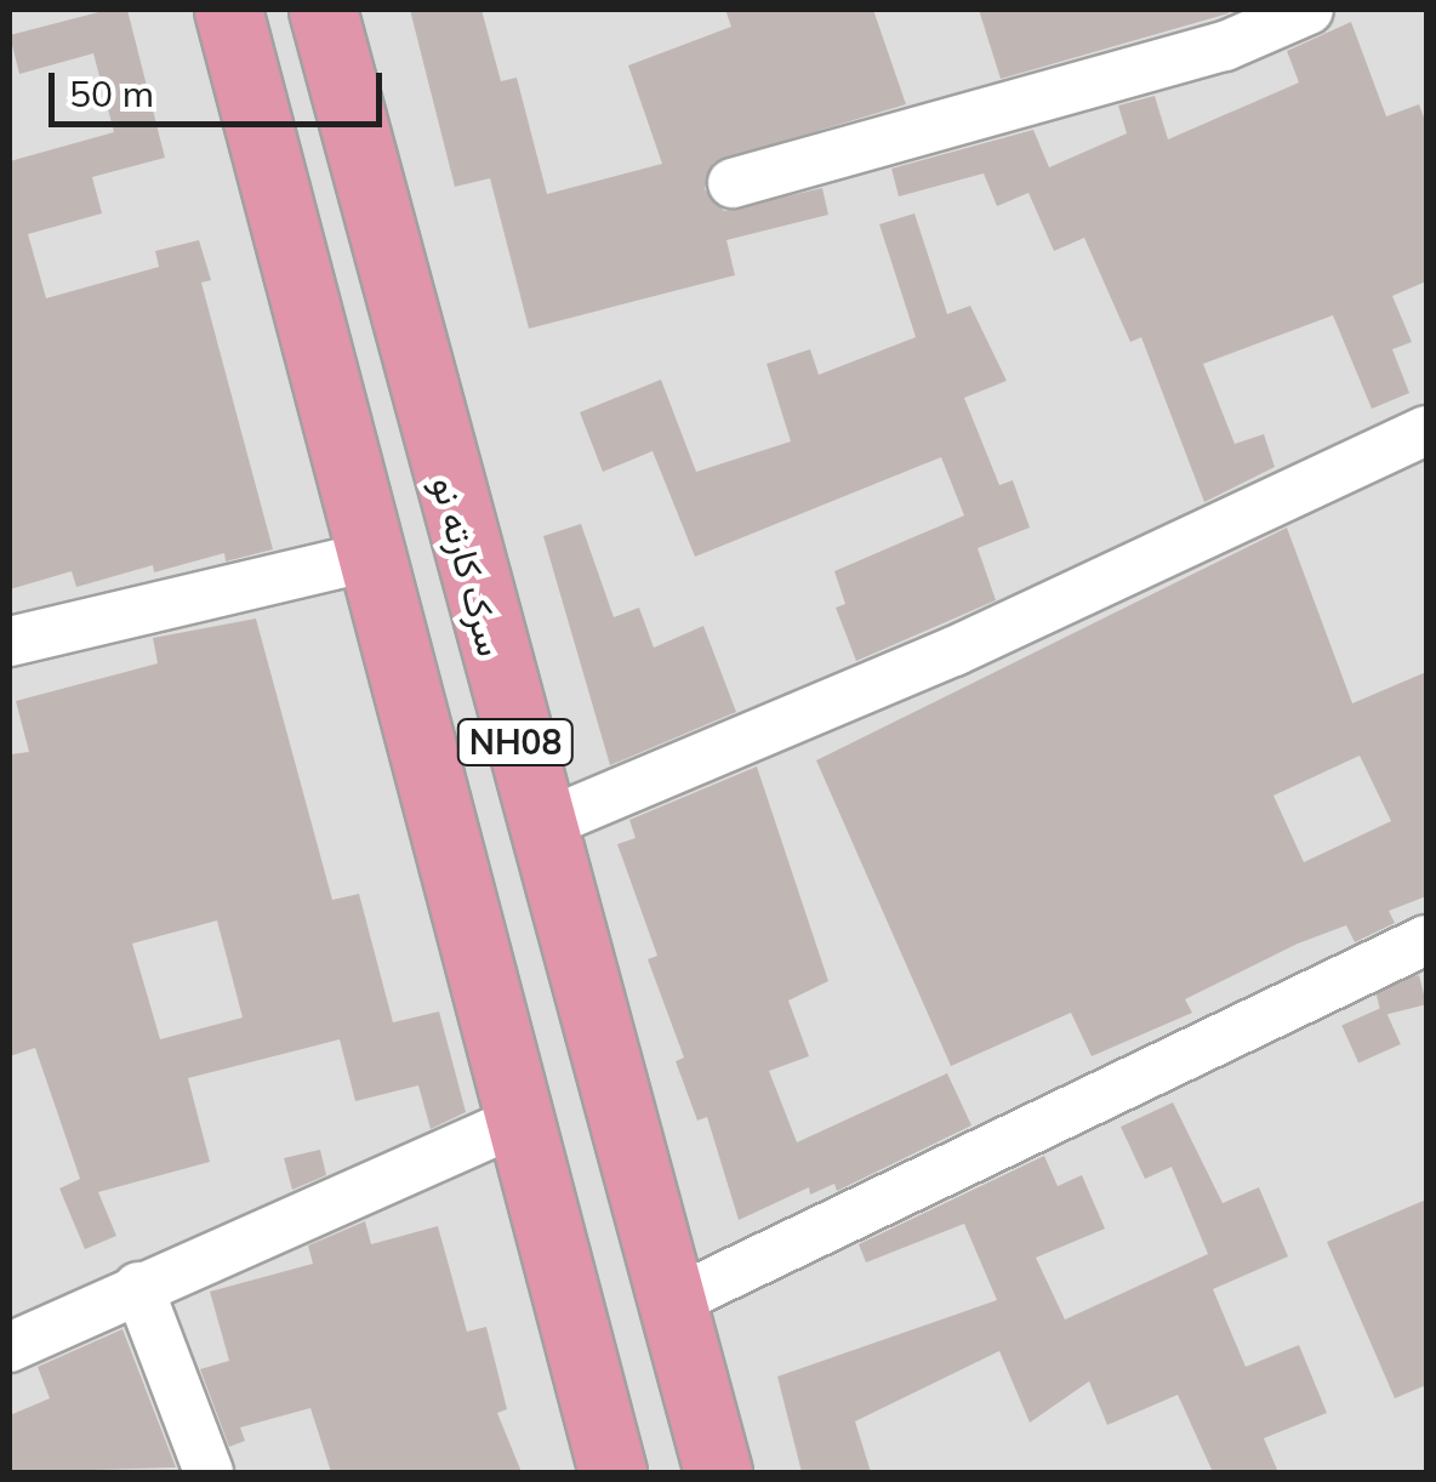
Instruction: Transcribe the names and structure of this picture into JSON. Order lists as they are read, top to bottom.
{
  "streets": {
    "highway": ["سرک کارته نو", "NH08"]
  },
  "scale_bar": "50 m"
}
